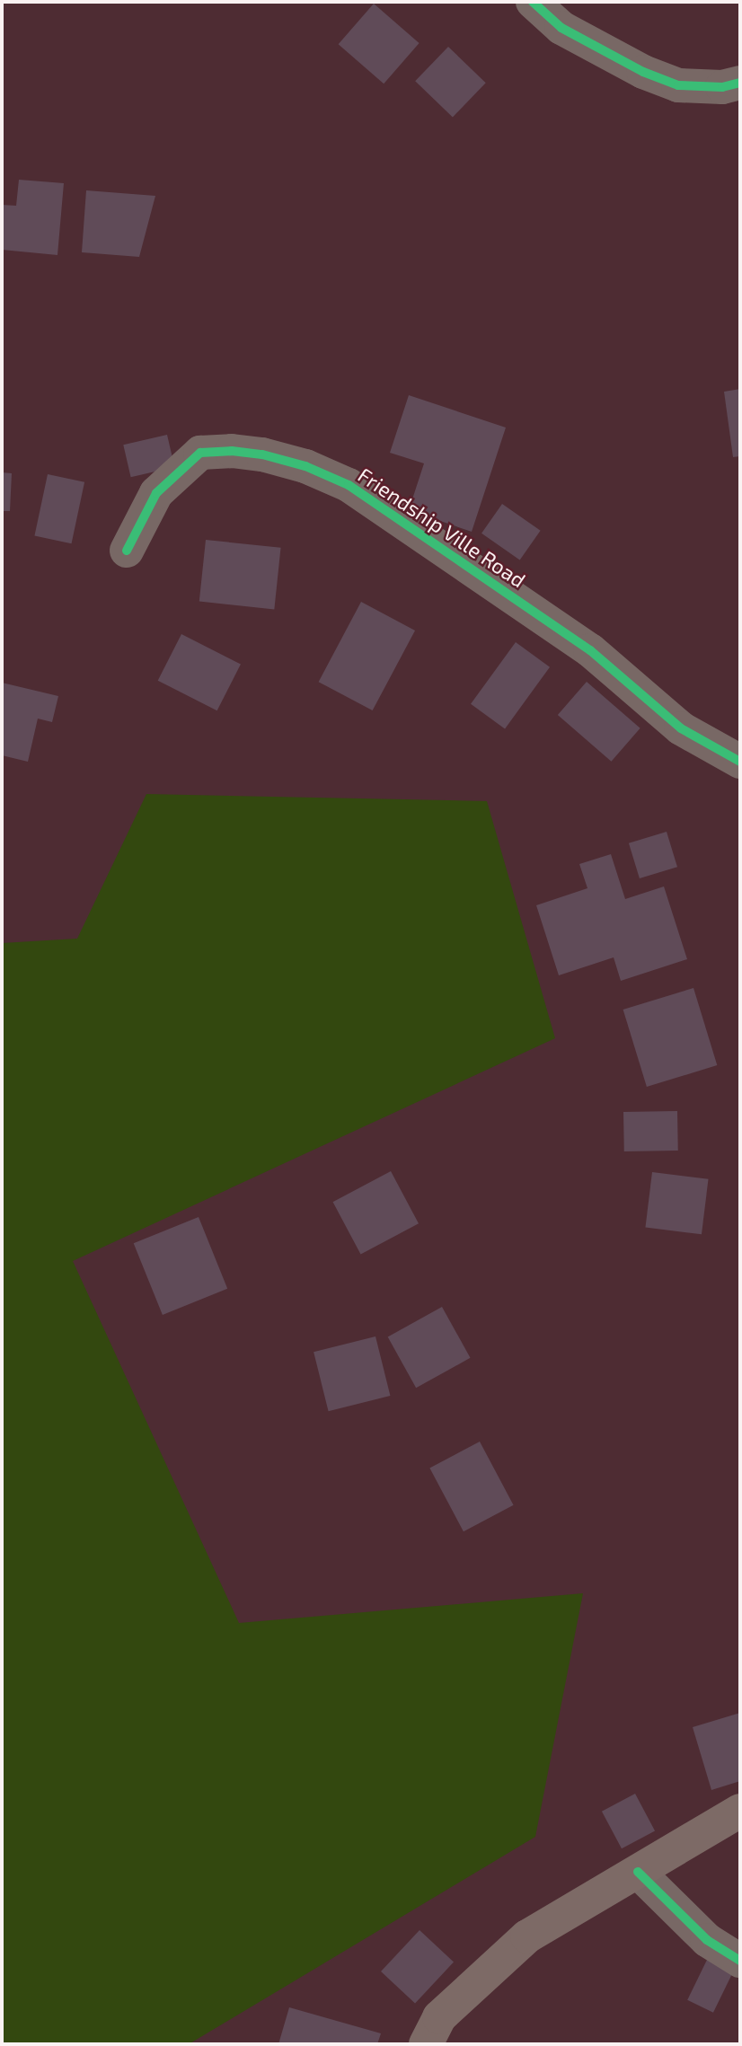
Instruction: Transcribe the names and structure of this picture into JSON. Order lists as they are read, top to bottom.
{
  "streets": {
    "street": ["Friendship Ville Road"]
  }
}
